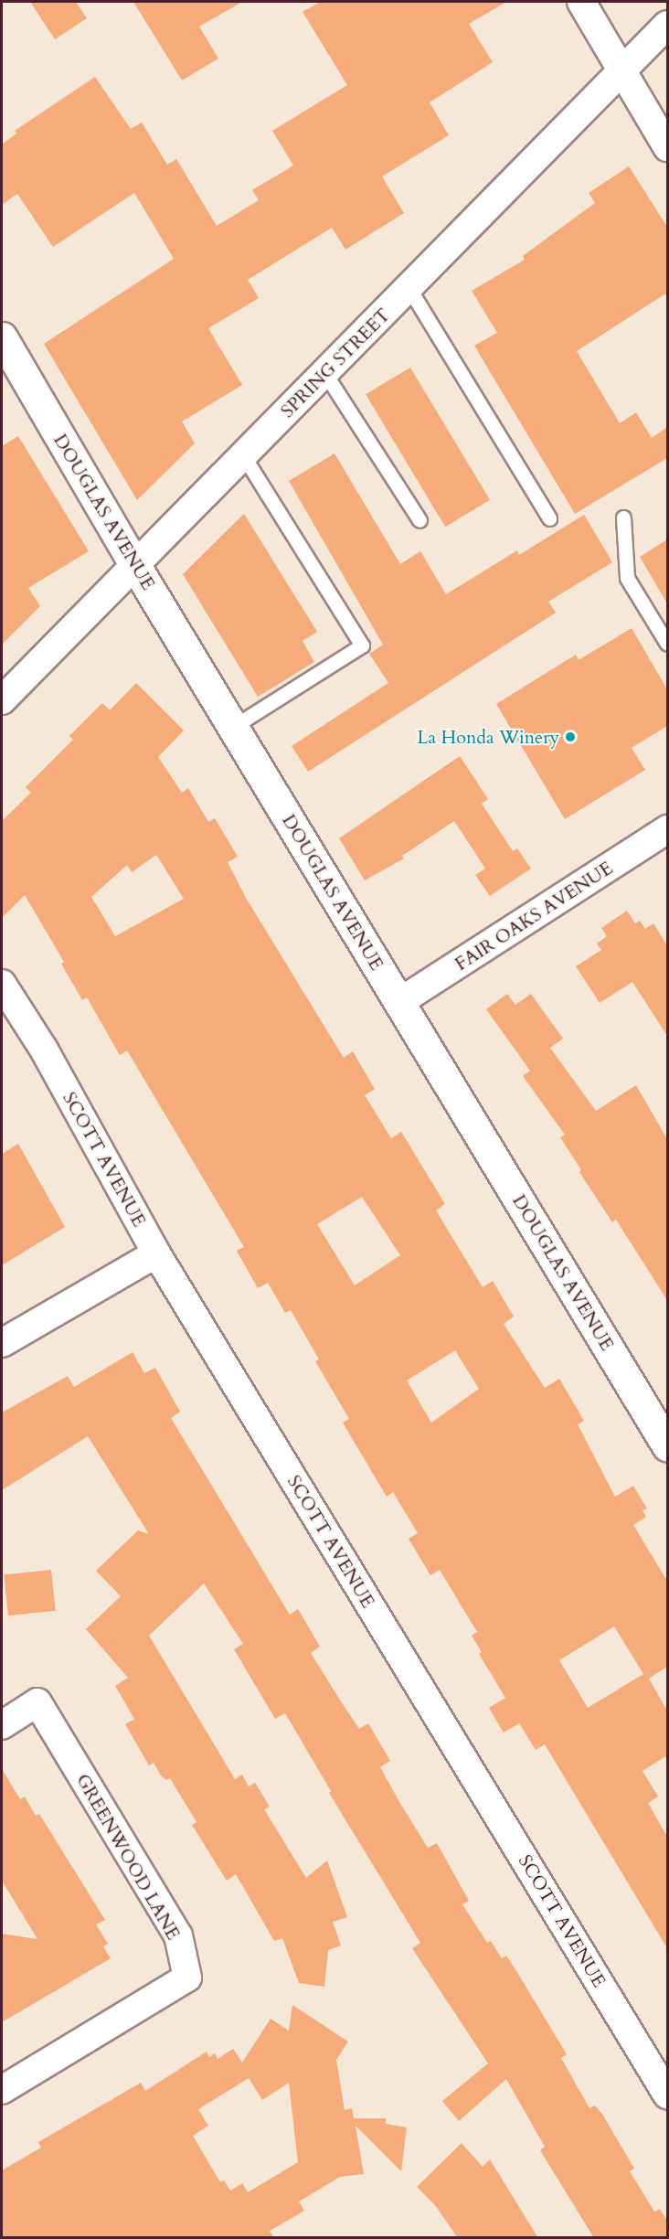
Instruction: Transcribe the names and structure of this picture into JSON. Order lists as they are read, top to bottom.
{
  "streets": {
    "street": [
      "SPRING STREET",
      "DOUGLAS AVENUE",
      "FAIR OAKS AVENUE",
      "SCOTT AVENUE",
      "GREENWOOD LANE"
    ]
  },
  "crossings": [
    ["SPRING STREET", "DOUGLAS AVENUE"],
    ["DOUGLAS AVENUE", "FAIR OAKS AVENUE"]
  ],
  "places": ["La Honda Winery"]
}
